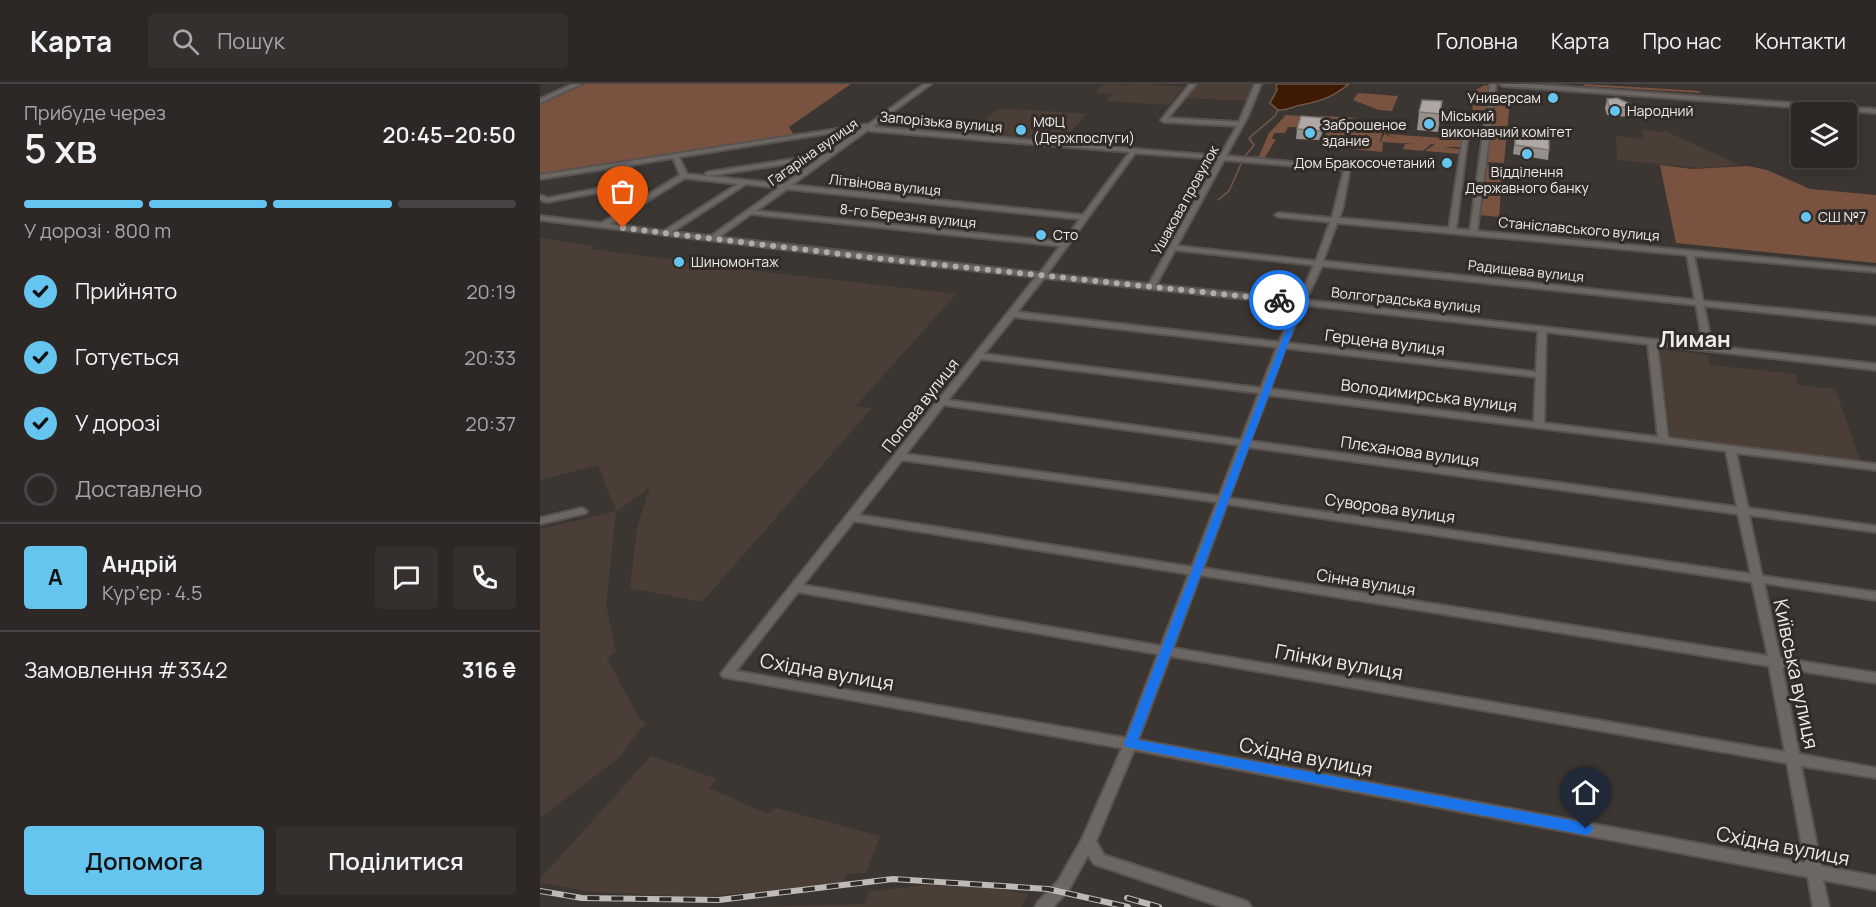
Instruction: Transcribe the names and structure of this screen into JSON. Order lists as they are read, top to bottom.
{
  "streets": {
    "street": [
      "Запорізька вулиця",
      "Гагаріна вулиця",
      "Літвінова вулиця",
      "Ушакова провулок",
      "8-го Березня вулиця",
      "Станіславського вулиця",
      "Радищева вулиця",
      "Волгоградська вулиця",
      "Герцена вулиця",
      "Володимирська вулиця",
      "Попова вулиця",
      "Плєханова вулиця",
      "Суворова вулиця",
      "Сінна вулиця",
      "Глінки вулиця",
      "Східна вулиця",
      "Київська вулиця"
    ]
  },
  "crossings": [
    ["Запорізька вулиця", "Гагаріна вулиця"],
    ["Запорізька вулиця", "Ушакова провулок"],
    ["Запорізька вулиця", "Станіславського вулиця"],
    ["Запорізька вулиця", "Попова вулиця"],
    ["Гагаріна вулиця", "Літвінова вулиця"],
    ["Гагаріна вулиця", "8-го Березня вулиця"],
    ["Гагаріна вулиця", "Волгоградська вулиця"],
    ["Літвінова вулиця", "Попова вулиця"],
    ["Ушакова провулок", "Радищева вулиця"],
    ["Ушакова провулок", "Волгоградська вулиця"],
    ["8-го Березня вулиця", "Попова вулиця"],
    ["Волгоградська вулиця", "Попова вулиця"],
    ["Герцена вулиця", "Попова вулиця"],
    ["Володимирська вулиця", "Попова вулиця"],
    ["Володимирська вулиця", "Київська вулиця"],
    ["Попова вулиця", "Плєханова вулиця"],
    ["Попова вулиця", "Суворова вулиця"],
    ["Попова вулиця", "Сінна вулиця"],
    ["Попова вулиця", "Глінки вулиця"],
    ["Попова вулиця", "Східна вулиця"],
    ["Плєханова вулиця", "Київська вулиця"],
    ["Суворова вулиця", "Київська вулиця"],
    ["Сінна вулиця", "Київська вулиця"],
    ["Глінки вулиця", "Київська вулиця"],
    ["Східна вулиця", "Київська вулиця"]
  ],
  "districts": ["Лиман"],
  "places": [
    "Универсам",
    "Народний",
    "Міський виконавчий комітет",
    "МФЦ (Держпослуги)",
    "Заброшеное здание",
    "Відділення Державного банку",
    "Дом Бракосочетаний",
    "СШ №7",
    "Сто",
    "Шиномонтаж"
  ],
  "page": {
    "header": "Карта",
    "search": "Пошук",
    "nav": [
      "Головна",
      "Карта",
      "Про нас",
      "Контакти"
    ],
    "heading": ["5 хв", "Прибуде через", "20:45–20:50"],
    "panel": [
      "Андрій",
      "Кур’єр · 4.5",
      "Замовлення #3342",
      "316 ₴"
    ],
    "bar": "У дорозі · 800 m",
    "list": [
      ["Прийнято", "20:19"],
      ["Готується", "20:33"],
      ["У дорозі", "20:37"],
      "Доставлено"
    ],
    "round": "А",
    "buttons": ["Допомога", "Поділитися"]
  }
}
